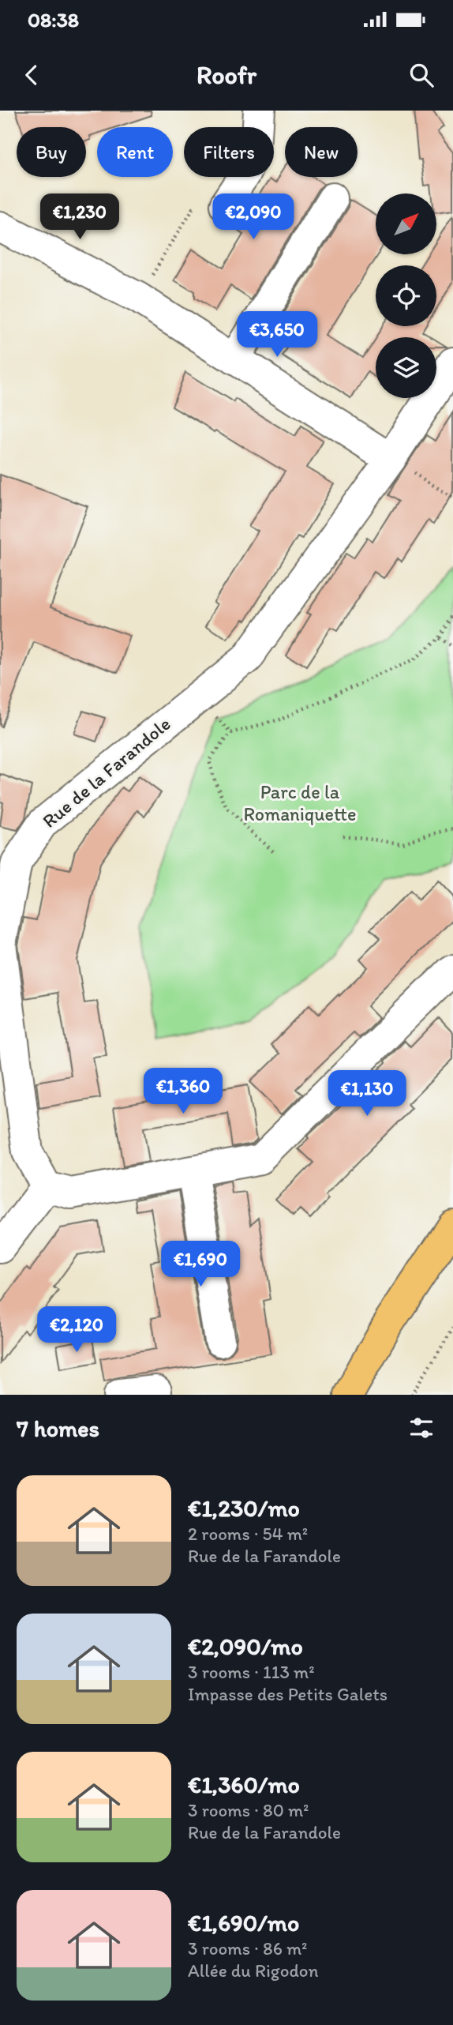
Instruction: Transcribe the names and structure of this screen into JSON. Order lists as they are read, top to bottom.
{
  "streets": {
    "street": ["Rue de la Farandole"]
  },
  "parks": ["Parc de la Romaniquette"],
  "north": "top right",
  "page": {
    "status": "08:38",
    "header": "Roofr",
    "chip": [
      "Buy",
      "Rent",
      "Filters",
      "New"
    ],
    "price": [
      "€1,230",
      "€2,090",
      "€3,650",
      "€1,360",
      "€1,130",
      "€1,690",
      "€2,120"
    ],
    "heading": "7 homes",
    "list": [
      {
        "name": "€1,230/mo",
        "note": "2 rooms · 54 m² · Rue de la Farandole"
      },
      {
        "name": "€2,090/mo",
        "note": "3 rooms · 113 m² · Impasse des Petits Galets"
      },
      {
        "name": "€1,360/mo",
        "note": "3 rooms · 80 m² · Rue de la Farandole"
      },
      {
        "name": "€1,690/mo",
        "note": "3 rooms · 86 m² · Allée du Rigodon"
      }
    ]
  }
}
